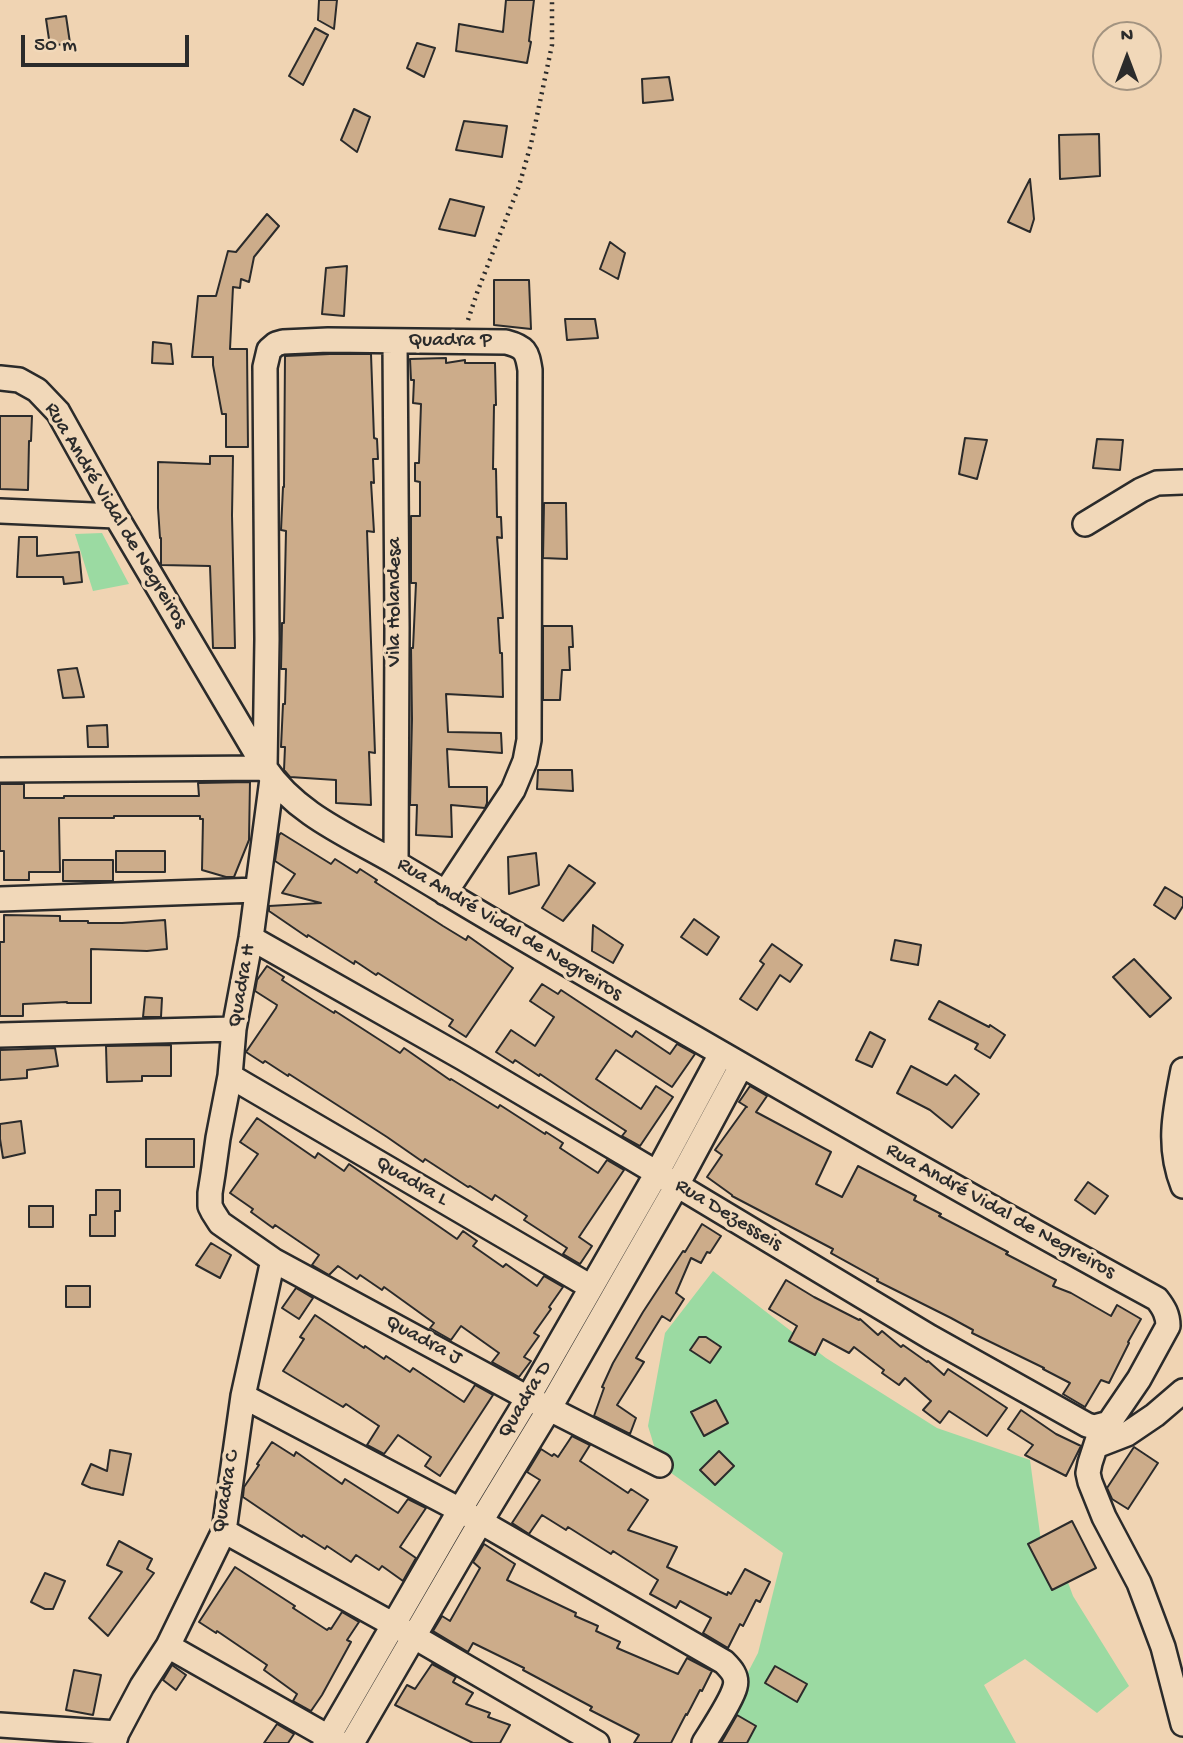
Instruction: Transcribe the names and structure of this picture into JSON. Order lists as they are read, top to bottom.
{
  "streets": {
    "street": [
      "Quadra P",
      "Rua André Vidal de Negreiros",
      "Vila Holandesa",
      "Quadra H",
      "Quadra L",
      "Rua Dezesseis",
      "Quadra J",
      "Quadra D",
      "Quadra C"
    ]
  },
  "crossings": [
    ["Quadra P", "Rua André Vidal de Negreiros"],
    ["Quadra P", "Vila Holandesa"],
    ["Quadra P", "Quadra H"],
    ["Rua André Vidal de Negreiros", "Vila Holandesa"],
    ["Rua André Vidal de Negreiros", "Quadra H"],
    ["Rua André Vidal de Negreiros", "Rua Dezesseis"],
    ["Rua André Vidal de Negreiros", "Quadra D"],
    ["Quadra H", "Quadra L"],
    ["Quadra H", "Rua Dezesseis"],
    ["Quadra H", "Quadra J"],
    ["Quadra L", "Quadra D"],
    ["Rua Dezesseis", "Quadra D"],
    ["Quadra J", "Quadra D"],
    ["Quadra J", "Quadra C"]
  ],
  "scale_bar": "50 m",
  "north": "top"
}
